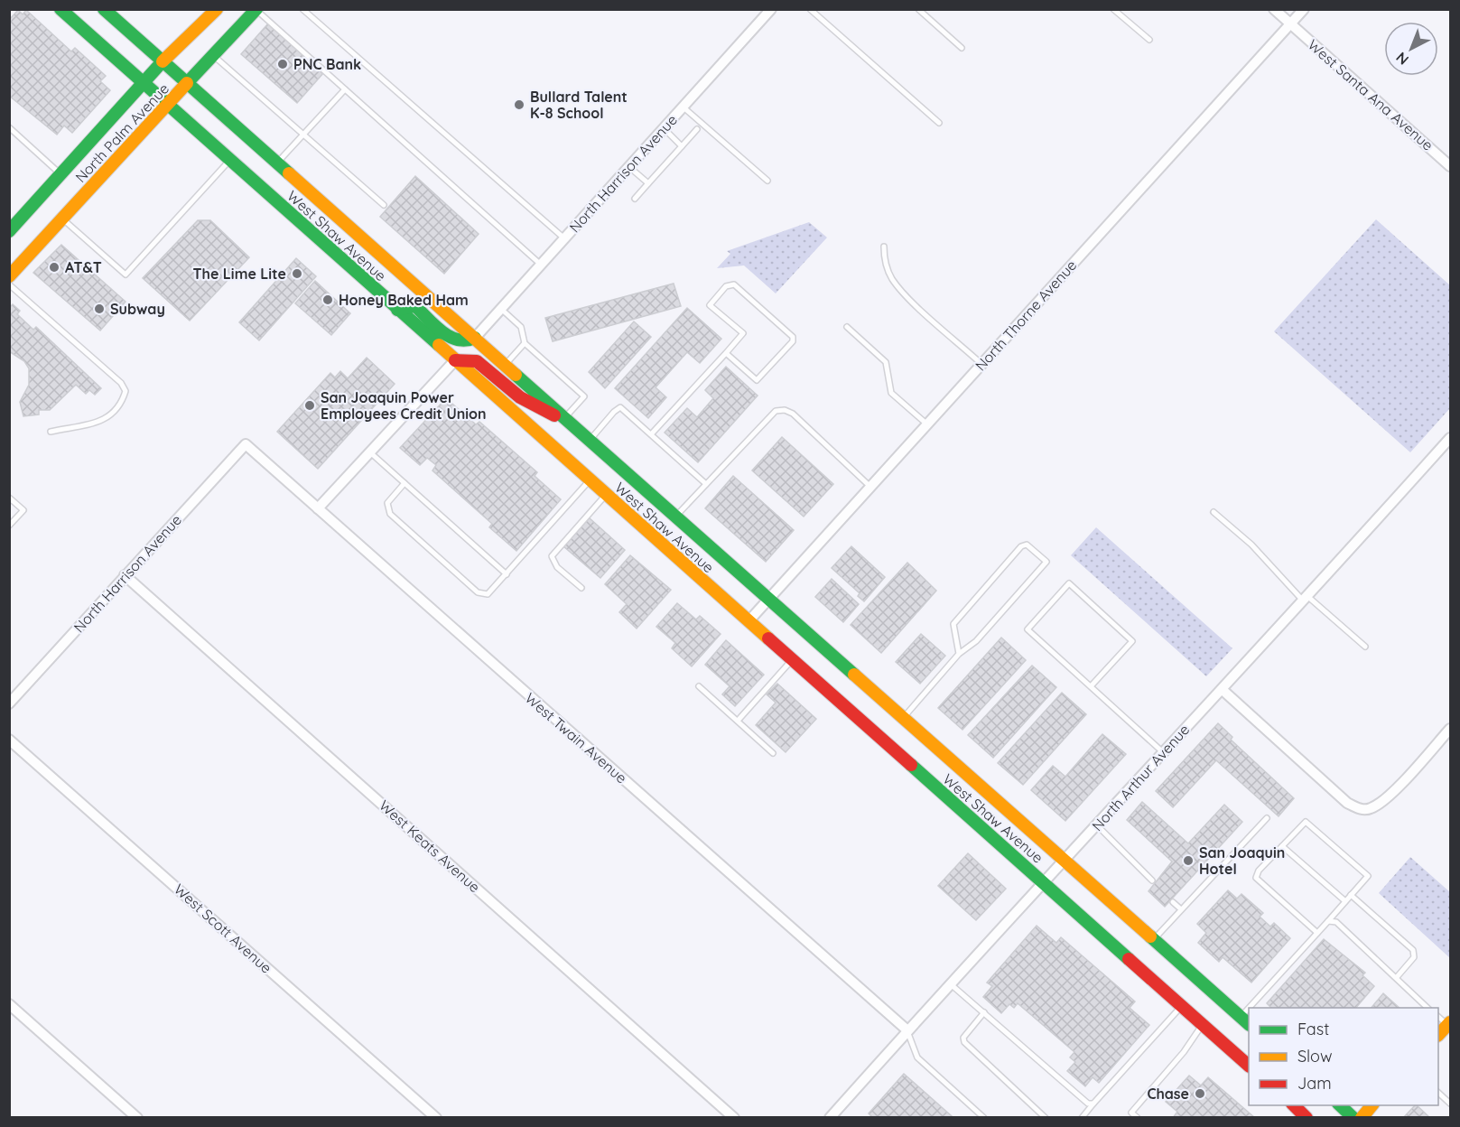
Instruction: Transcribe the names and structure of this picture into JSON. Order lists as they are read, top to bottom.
{
  "streets": {
    "main road": ["North Palm Avenue", "West Shaw Avenue"],
    "street": [
      "West Santa Ana Avenue",
      "North Harrison Avenue",
      "North Thorne Avenue",
      "West Twain Avenue",
      "North Arthur Avenue",
      "West Keats Avenue",
      "West Scott Avenue"
    ]
  },
  "crossings": [
    ["West Santa Ana Avenue", "North Thorne Avenue"],
    ["North Palm Avenue", "West Shaw Avenue"],
    ["North Harrison Avenue", "West Shaw Avenue"],
    ["North Harrison Avenue", "West Twain Avenue"],
    ["North Harrison Avenue", "West Keats Avenue"],
    ["West Shaw Avenue", "North Thorne Avenue"],
    ["West Shaw Avenue", "North Arthur Avenue"],
    ["West Twain Avenue", "North Arthur Avenue"]
  ],
  "places": [
    "PNC Bank",
    "Bullard Talent K-8 School",
    "AT&T",
    "The Lime Lite",
    "Honey Baked Ham",
    "Subway",
    "San Joaquin Power Employees Credit Union",
    "San Joaquin Hotel",
    "Chase"
  ],
  "legend": ["Fast", "Slow", "Jam"],
  "north": "bottom left"
}
